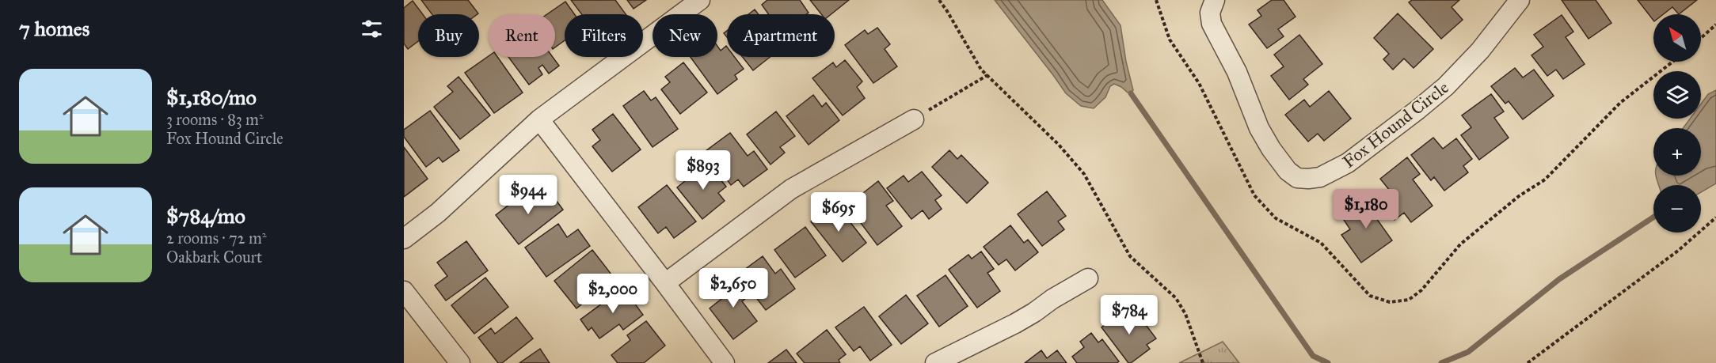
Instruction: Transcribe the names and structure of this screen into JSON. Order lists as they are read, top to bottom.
{
  "streets": {
    "street": ["Fox Hound Circle"]
  },
  "north": "top left",
  "page": {
    "heading": "7 homes",
    "map_buttons": ["+", "−"],
    "chip": [
      "Buy",
      "Rent",
      "Filters",
      "New",
      "Apartment"
    ],
    "list": [
      {
        "name": "$1,180/mo",
        "note": "3 rooms · 83 m² · Fox Hound Circle"
      },
      {
        "name": "$784/mo",
        "note": "2 rooms · 72 m² · Oakbark Court"
      }
    ],
    "price": [
      "$893",
      "$944",
      "$1,180",
      "$695",
      "$2,650",
      "$2,000",
      "$784"
    ]
  }
}
